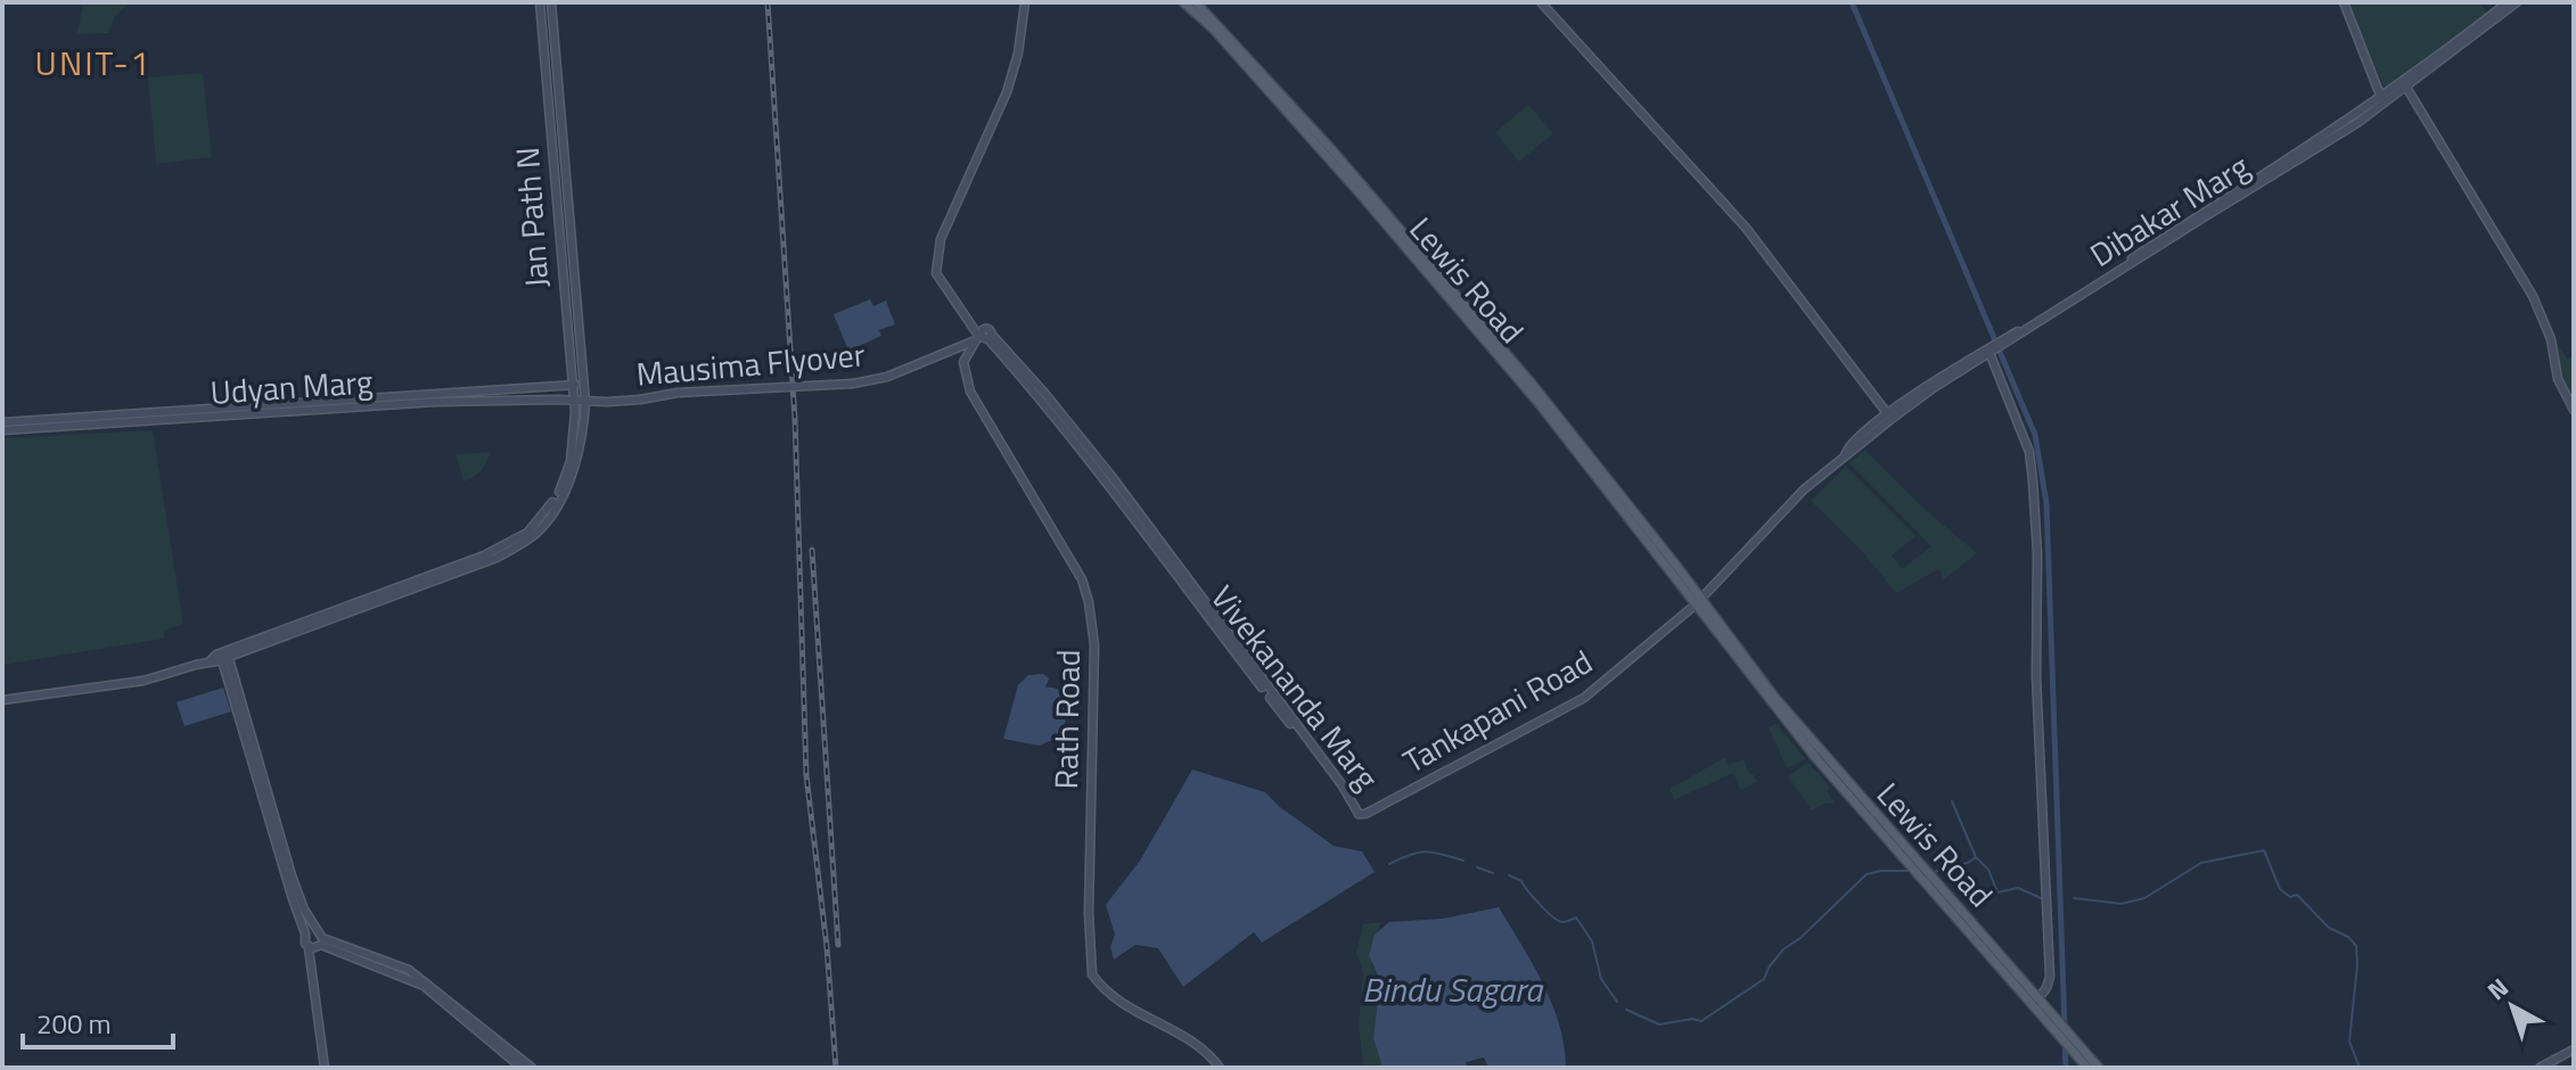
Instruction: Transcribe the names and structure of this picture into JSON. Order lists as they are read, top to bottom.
{
  "streets": {
    "main road": ["Lewis Road"],
    "street": [
      "Dibakar Marg",
      "Jan Path N",
      "Mausima Flyover",
      "Udyan Marg",
      "Vivekananda Marg",
      "Tankapani Road",
      "Rath Road"
    ]
  },
  "crossings": [
    ["Dibakar Marg", "Lewis Road"],
    ["Dibakar Marg", "Tankapani Road"],
    ["Jan Path N", "Udyan Marg"],
    ["Lewis Road", "Tankapani Road"],
    ["Mausima Flyover", "Udyan Marg"],
    ["Mausima Flyover", "Vivekananda Marg"],
    ["Mausima Flyover", "Rath Road"],
    ["Vivekananda Marg", "Tankapani Road"],
    ["Vivekananda Marg", "Rath Road"]
  ],
  "districts": ["UNIT-1"],
  "water": ["Bindu Sagara"],
  "scale_bar": "200 m",
  "north": "top left"
}
